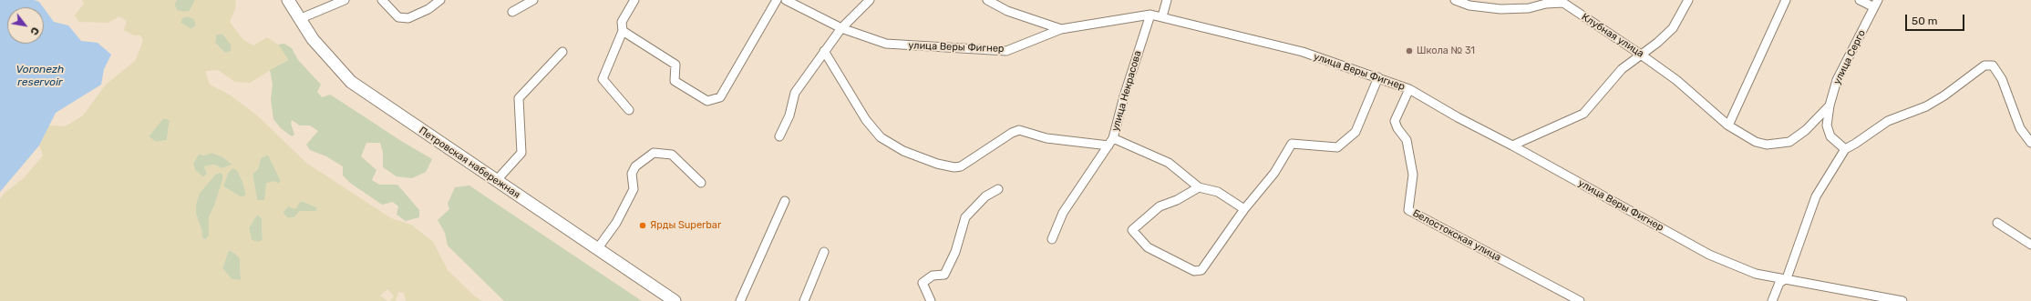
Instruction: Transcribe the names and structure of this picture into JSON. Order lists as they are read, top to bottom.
{
  "streets": {
    "main road": ["Петровская набережная"],
    "street": [
      "Клубная улица",
      "улица Веры Фигнер",
      "улица Серго",
      "улица Некрасова",
      "Белостокская улица"
    ]
  },
  "crossings": [
    ["Клубная улица", "улица Серго"],
    ["улица Веры Фигнер", "улица Некрасова"],
    ["улица Веры Фигнер", "Белостокская улица"]
  ],
  "water": ["Voronezh reservoir"],
  "places": ["Школа № 31", "Ярды Superbar"],
  "scale_bar": "50 m",
  "north": "bottom right"
}
